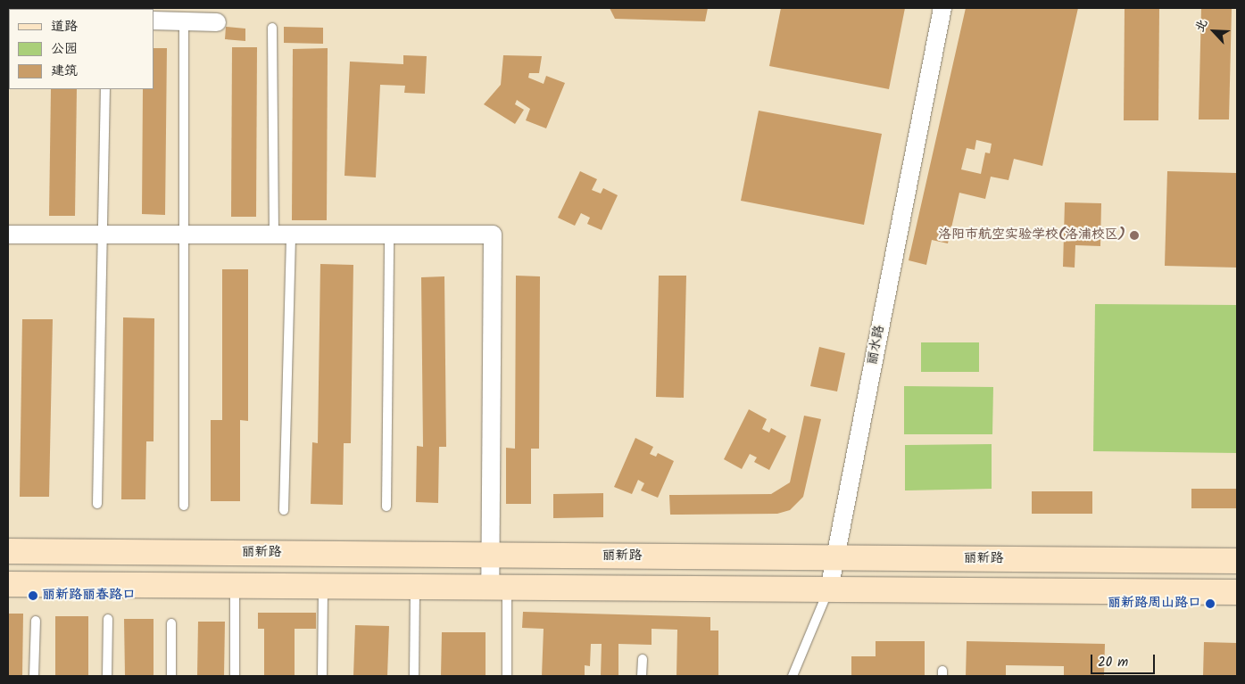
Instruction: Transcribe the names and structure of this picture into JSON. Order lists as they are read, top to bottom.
{
  "streets": {
    "main road": ["丽新路"],
    "street": ["丽水路"]
  },
  "crossings": [
    ["丽水路", "丽新路"]
  ],
  "places": ["洛阳市航空实验学校(洛浦校区)", "丽新路丽春路口", "丽新路周山路口"],
  "legend": ["道路", "公园", "建筑"],
  "scale_bar": "20 m",
  "north": "top left"
}
